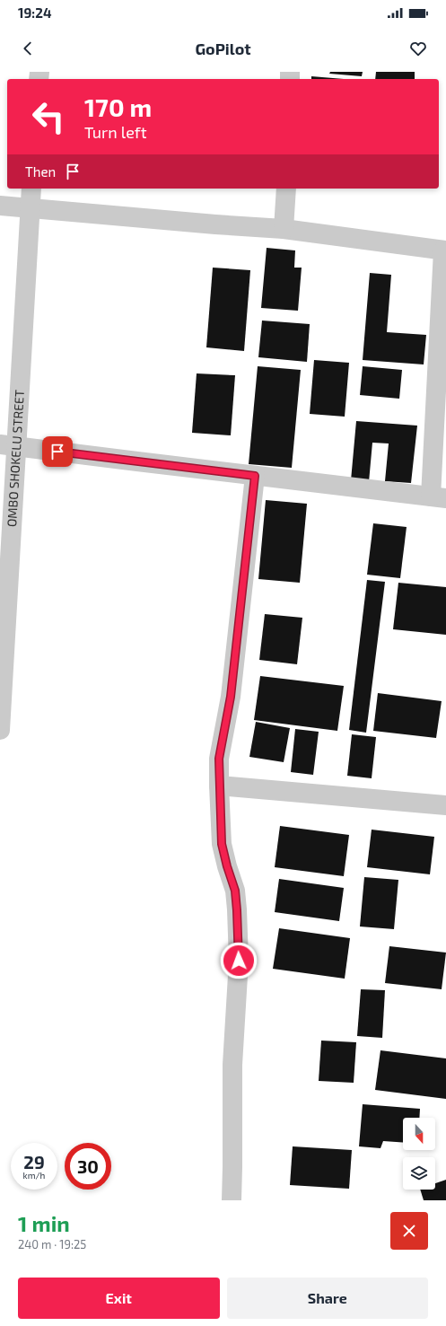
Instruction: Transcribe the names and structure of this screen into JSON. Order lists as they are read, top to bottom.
{
  "streets": {
    "street": ["OMBO SHOKELU STREET"]
  },
  "north": "bottom",
  "page": {
    "status": "19:24",
    "header": "GoPilot",
    "turn": ["170 m", "Turn left"],
    "then": "Then",
    "speed": "29 km/h",
    "limit": "30",
    "heading": ["1 min", "240 m · 19:25"],
    "buttons": ["Exit", "Share"]
  }
}
